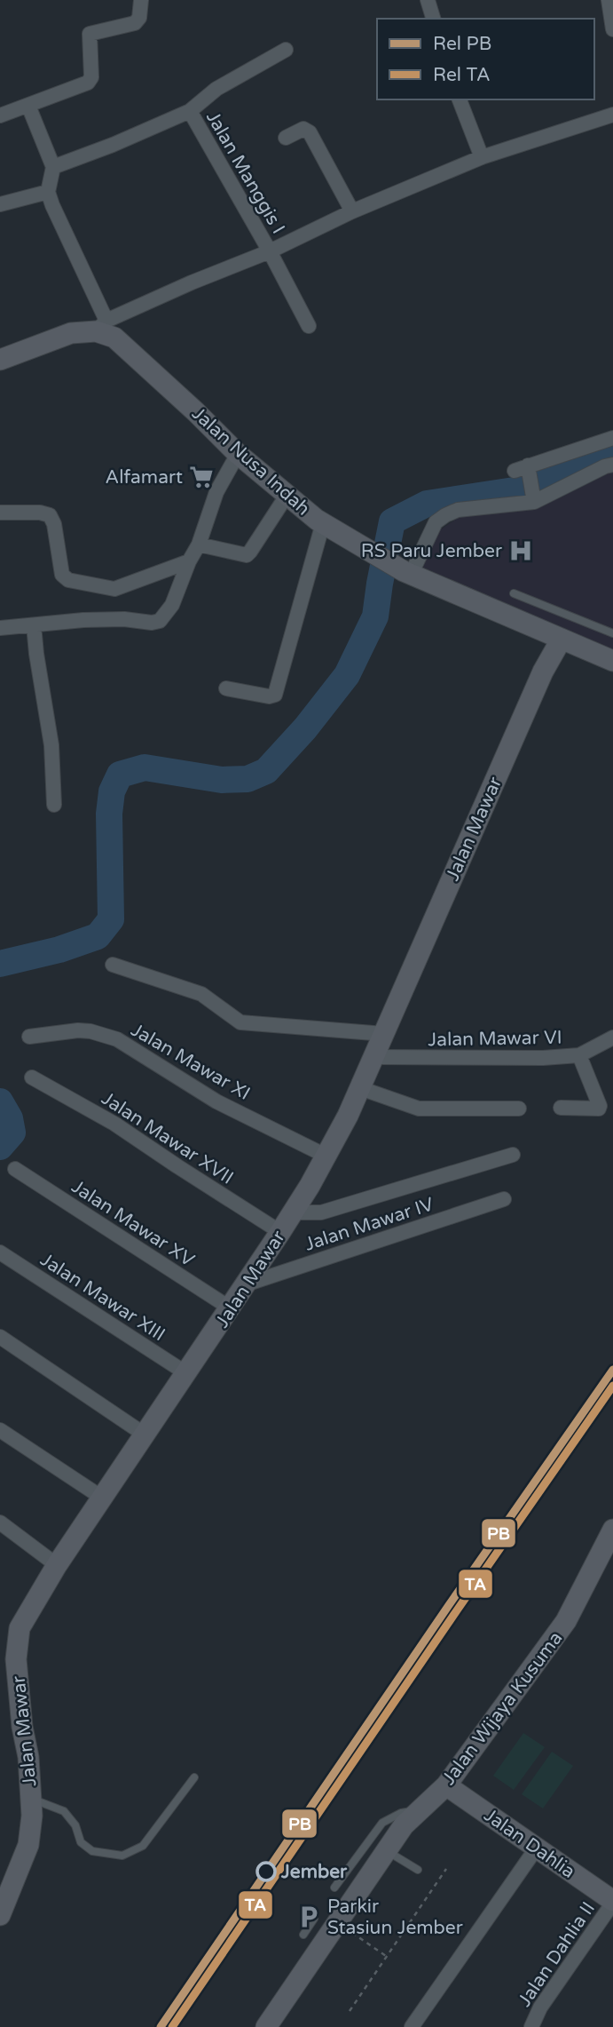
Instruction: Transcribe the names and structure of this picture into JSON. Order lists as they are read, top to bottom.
{
  "streets": {
    "street": [
      "Jalan Manggis I",
      "Jalan Nusa Indah",
      "Jalan Mawar",
      "Jalan Mawar VI",
      "Jalan Mawar XI",
      "Jalan Mawar XVII",
      "Jalan Mawar XV",
      "Jalan Mawar IV",
      "Jalan Mawar XIII",
      "Jalan Wijaya Kusuma",
      "Jalan Dahlia",
      "Jalan Dahlia II"
    ]
  },
  "crossings": [
    ["Jalan Nusa Indah", "Jalan Mawar"],
    ["Jalan Mawar", "Jalan Mawar VI"],
    ["Jalan Mawar", "Jalan Mawar XI"],
    ["Jalan Mawar", "Jalan Mawar XVII"],
    ["Jalan Mawar", "Jalan Mawar XV"],
    ["Jalan Mawar", "Jalan Mawar IV"],
    ["Jalan Mawar", "Jalan Mawar XIII"],
    ["Jalan Wijaya Kusuma", "Jalan Dahlia"],
    ["Jalan Dahlia", "Jalan Dahlia II"]
  ],
  "places": {
    "supermarket": ["Alfamart"],
    "hospital": ["RS Paru Jember"],
    "other": ["Jember"],
    "parking": ["Parkir Stasiun Jember"]
  },
  "lines": ["rail line PB", "rail line TA"],
  "legend": ["Rel PB", "Rel TA"]
}
